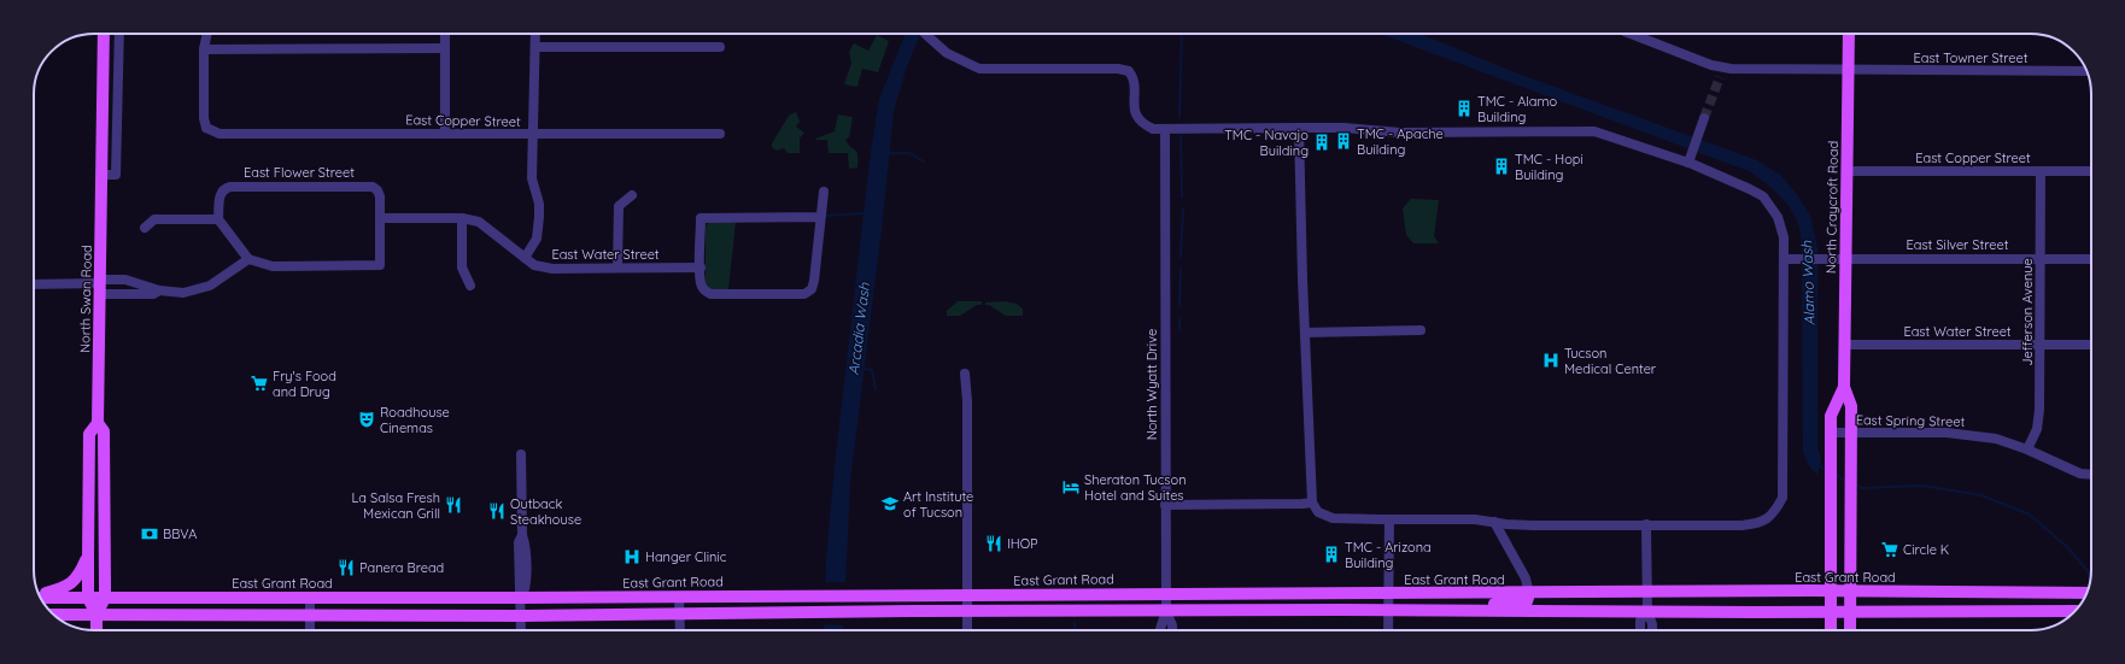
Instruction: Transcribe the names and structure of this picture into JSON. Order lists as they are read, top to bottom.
{
  "streets": {
    "main road": ["North Craycroft Road", "North Swan Road", "East Grant Road"],
    "street": [
      "East Towner Street",
      "East Copper Street",
      "East Flower Street",
      "East Silver Street",
      "East Water Street",
      "Jefferson Avenue",
      "North Wyatt Drive",
      "East Spring Street"
    ]
  },
  "crossings": [
    ["East Towner Street", "North Craycroft Road"],
    ["East Copper Street", "North Craycroft Road"],
    ["East Copper Street", "Jefferson Avenue"],
    ["East Flower Street", "East Water Street"],
    ["North Craycroft Road", "East Silver Street"],
    ["North Craycroft Road", "East Water Street"],
    ["North Craycroft Road", "East Spring Street"],
    ["North Craycroft Road", "East Grant Road"],
    ["East Silver Street", "Jefferson Avenue"],
    ["East Water Street", "Jefferson Avenue"],
    ["North Swan Road", "East Grant Road"],
    ["Jefferson Avenue", "East Spring Street"],
    ["North Wyatt Drive", "East Grant Road"]
  ],
  "water": ["Alamo Wash", "Arcadia Wash"],
  "places": {
    "building": [
      "TMC - Alamo Building",
      "TMC - Apache Building",
      "TMC - Navajo Building",
      "TMC - Hopi Building",
      "TMC - Arizona Building"
    ],
    "hospital": ["Tucson Medical Center", "Hanger Clinic"],
    "supermarket": ["Fry's Food and Drug", "Circle K"],
    "theatre": ["Roadhouse Cinemas"],
    "hotel": ["Sheraton Tucson Hotel and Suites"],
    "school or university": ["Art Institute of Tucson"],
    "restaurant": [
      "La Salsa Fresh Mexican Grill",
      "Outback Steakhouse",
      "IHOP",
      "Panera Bread"
    ],
    "bank": ["BBVA"]
  }
}
